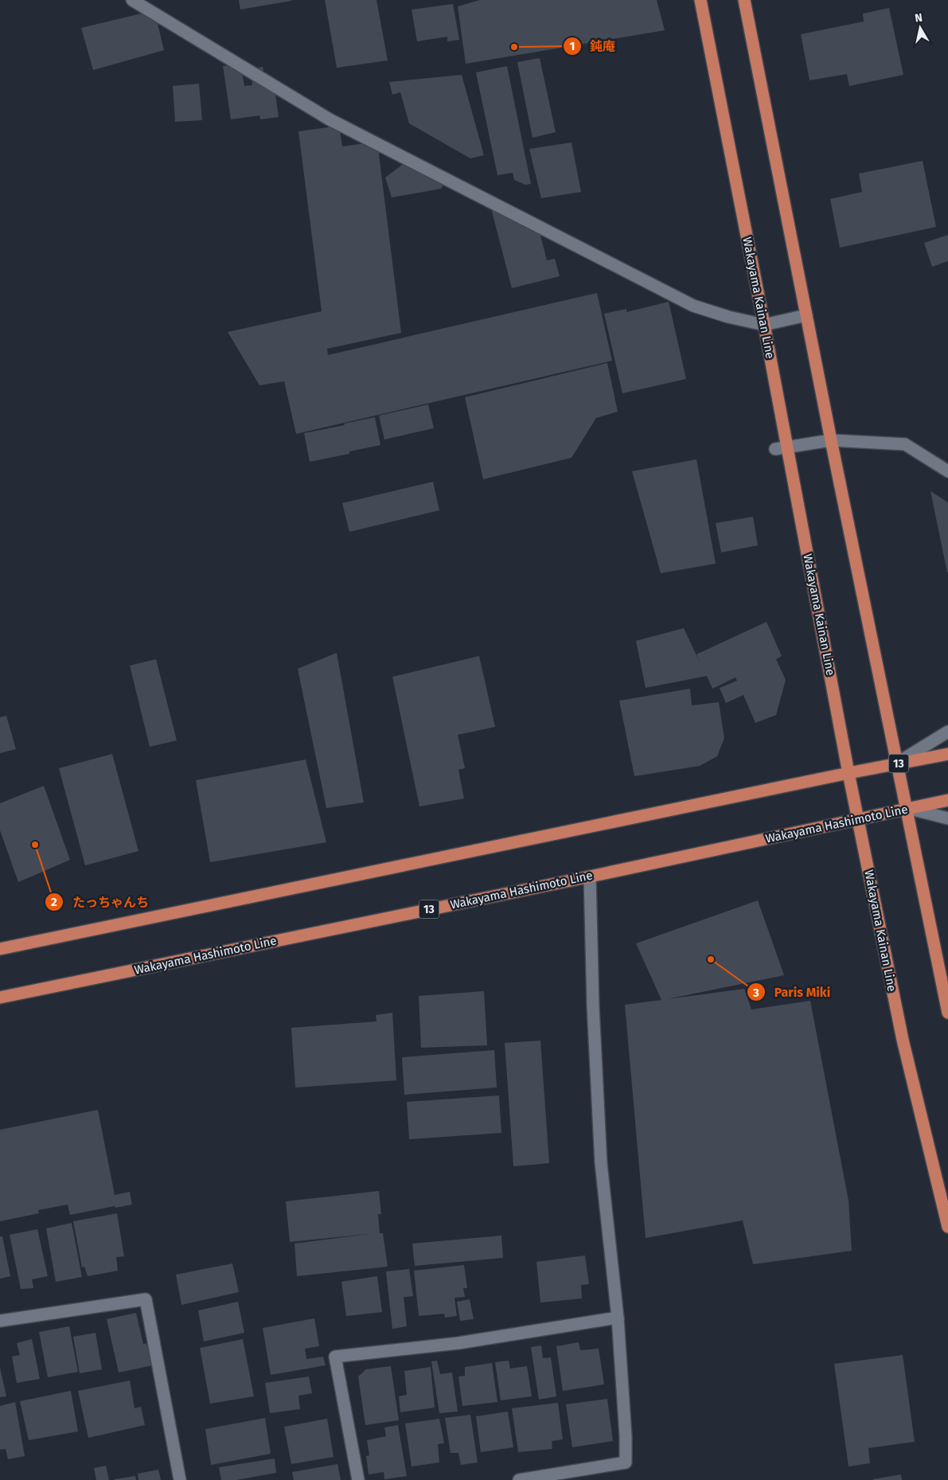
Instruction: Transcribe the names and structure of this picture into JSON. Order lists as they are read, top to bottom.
{
  "streets": {
    "main road": ["Wakayama Kainan Line", "13", "Wakayama Hashimoto Line"]
  },
  "crossings": [
    ["Wakayama Kainan Line", "13"],
    ["Wakayama Kainan Line", "Wakayama Hashimoto Line"]
  ],
  "places": ["鈍庵", "たっちゃんち", "Paris Miki"],
  "north": "top"
}
